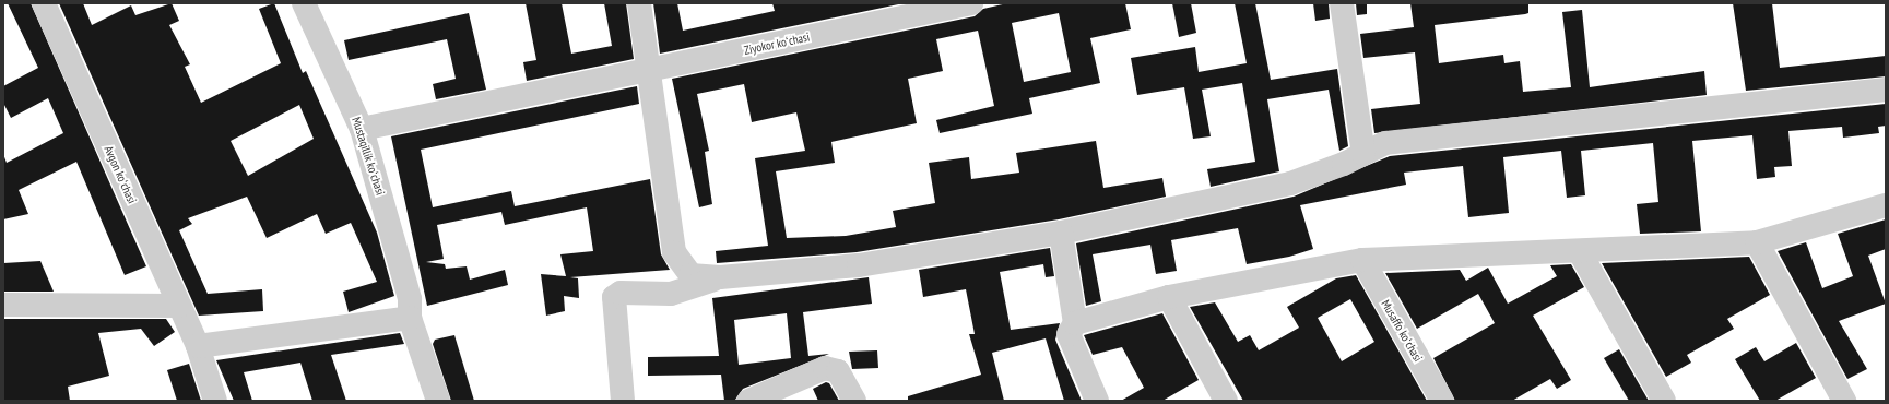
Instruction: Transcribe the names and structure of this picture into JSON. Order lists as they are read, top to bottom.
{
  "streets": {
    "street": [
      "Ziyokor koʻchasi",
      "Mustaqillik koʻchasi",
      "Avgon koʻchasi",
      "Musaffo koʻchasi"
    ]
  },
  "crossings": [
    ["Ziyokor koʻchasi", "Mustaqillik koʻchasi"]
  ]
}
